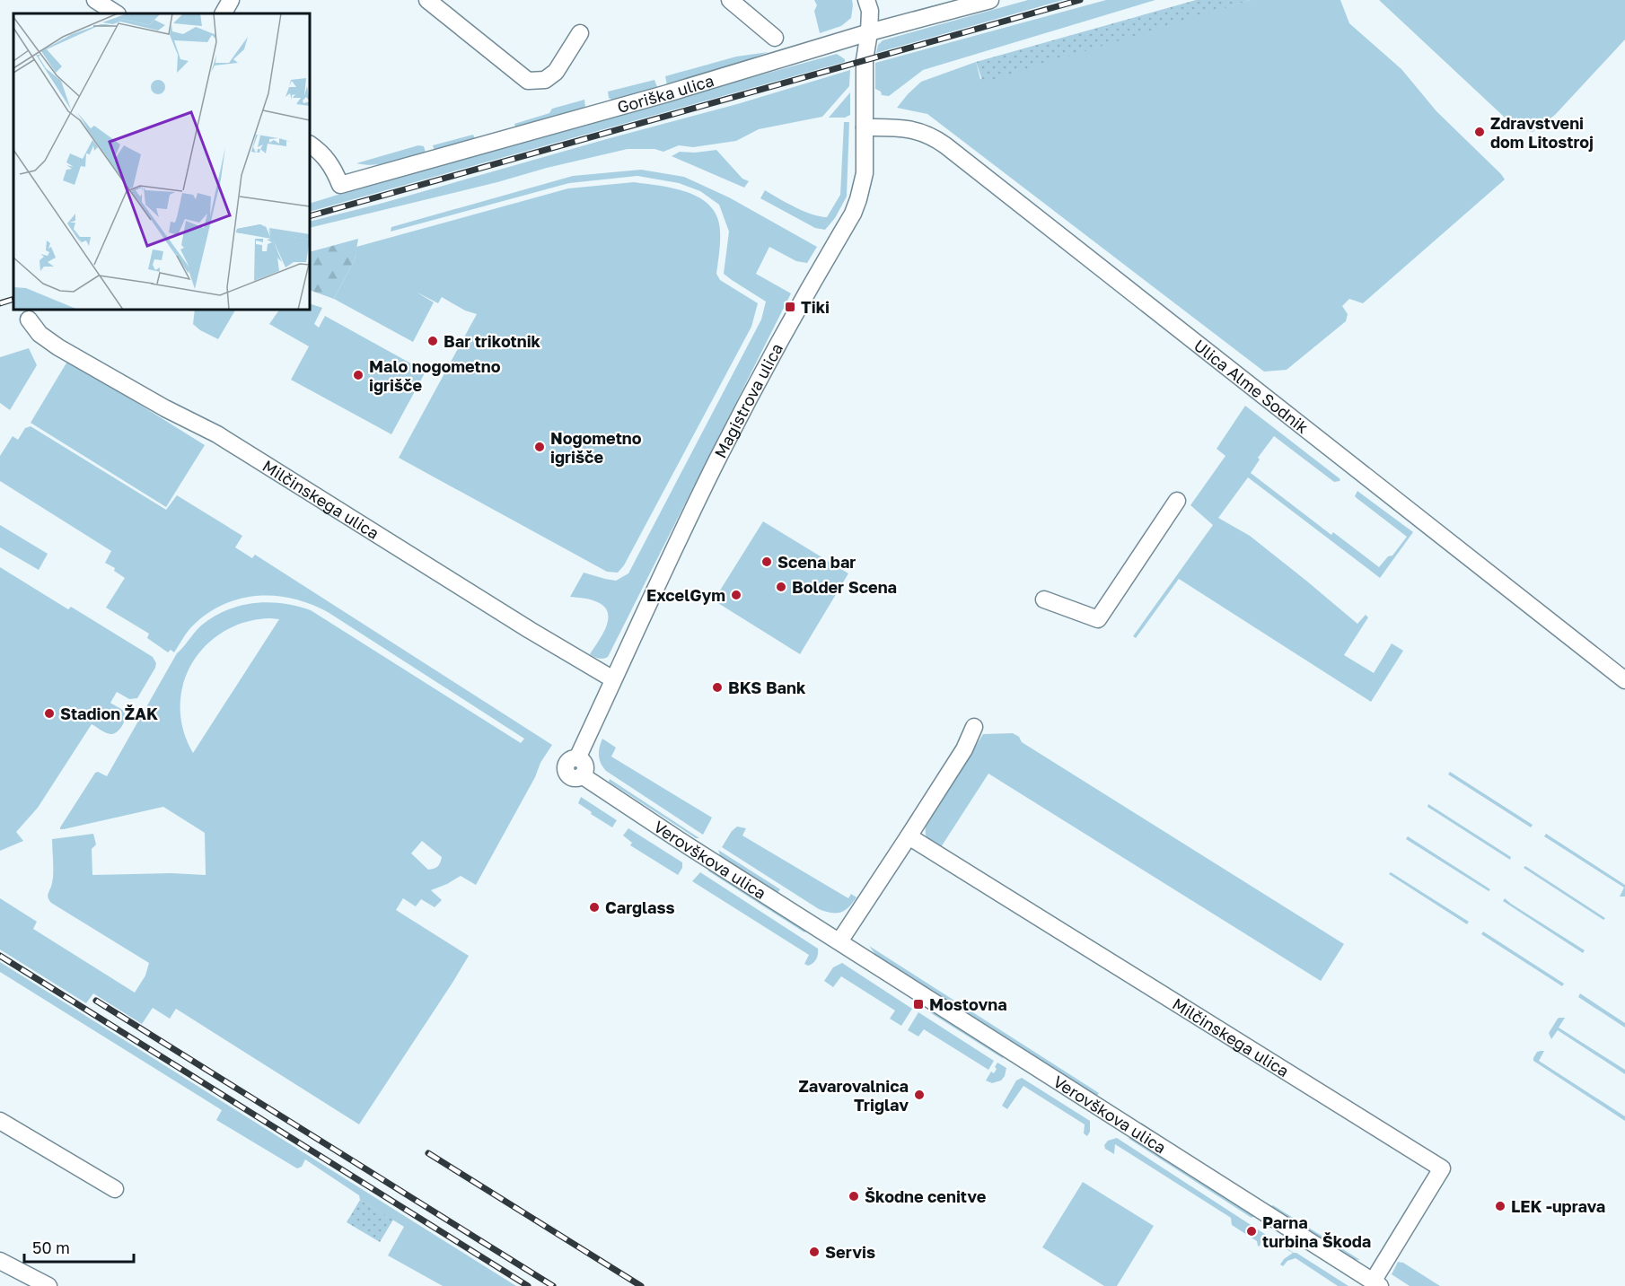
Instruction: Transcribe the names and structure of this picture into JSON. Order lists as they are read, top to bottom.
{
  "streets": {
    "street": [
      "Goriška ulica",
      "Ulica Alme Sodnik",
      "Magistrova ulica",
      "Milčinskega ulica",
      "Verovškova ulica"
    ]
  },
  "crossings": [
    ["Goriška ulica", "Magistrova ulica"],
    ["Ulica Alme Sodnik", "Magistrova ulica"],
    ["Magistrova ulica", "Milčinskega ulica"],
    ["Magistrova ulica", "Verovškova ulica"],
    ["Milčinskega ulica", "Verovškova ulica"]
  ],
  "places": {
    "other": [
      "Zdravstveni dom Litostroj",
      "Bar trikotnik",
      "Malo nogometno igrišče",
      "Nogometno igrišče",
      "Scena bar",
      "Bolder Scena",
      "ExcelGym",
      "BKS Bank",
      "Stadion ŽAK",
      "Carglass",
      "Zavarovalnica Triglav",
      "Škodne cenitve",
      "LEK -uprava",
      "Parna turbina Škoda",
      "Servis"
    ],
    "transit": ["Tiki", "Mostovna"]
  },
  "scale_bar": "50 m"
}
